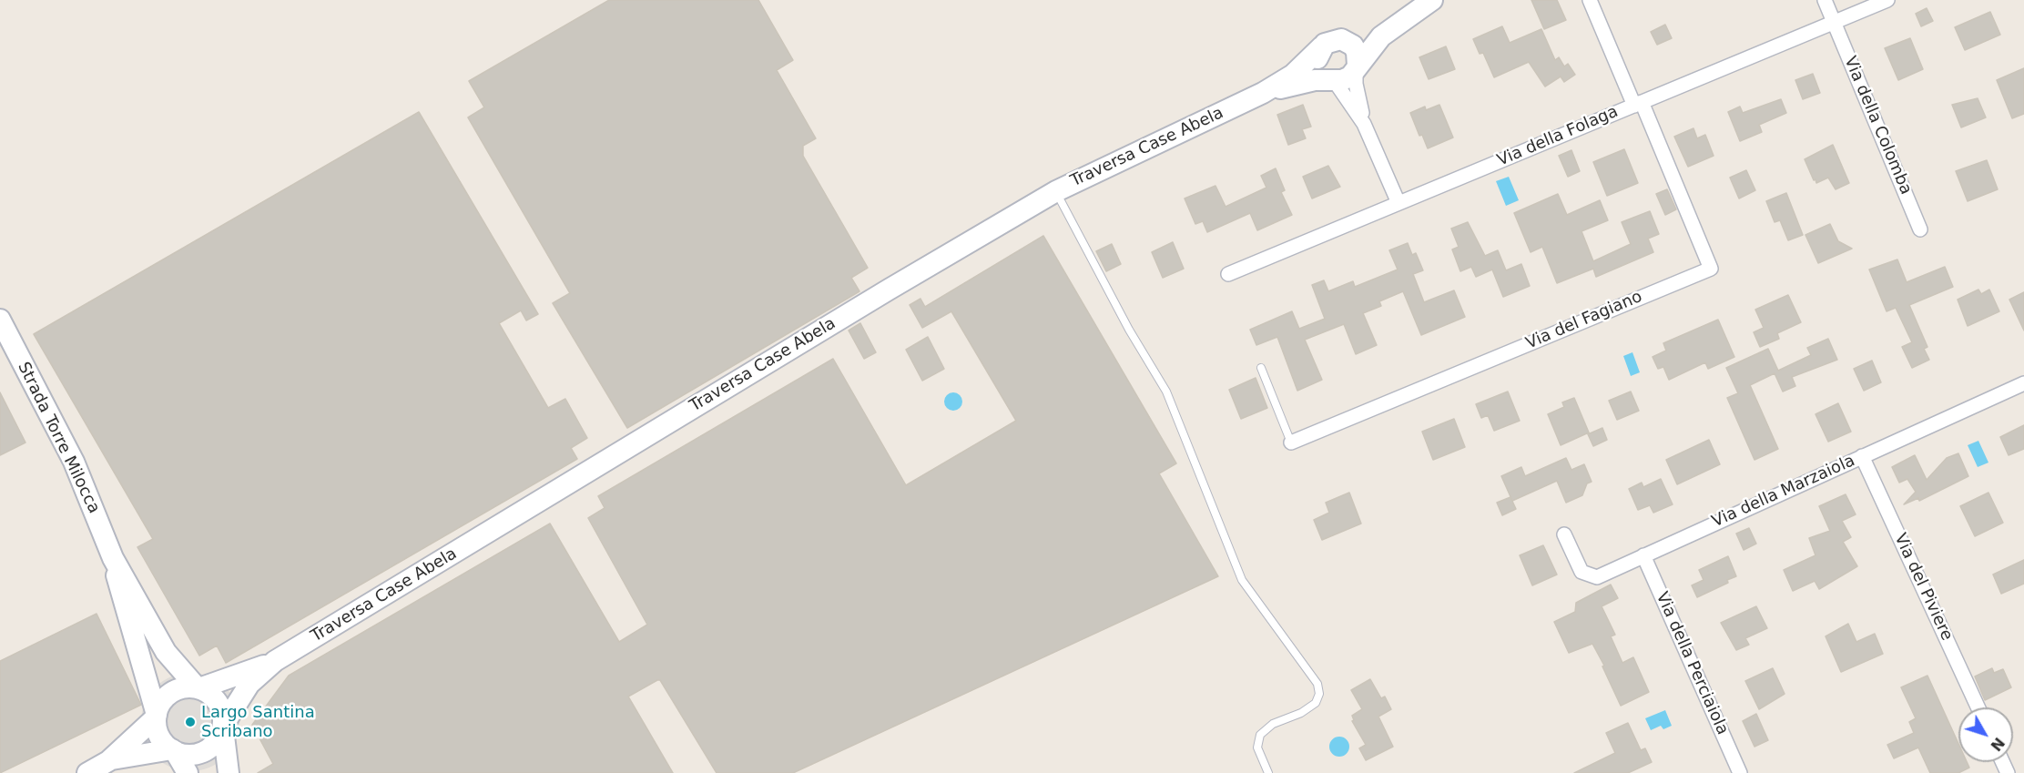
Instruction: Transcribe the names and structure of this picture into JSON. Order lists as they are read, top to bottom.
{
  "streets": {
    "street": [
      "Via della Colomba",
      "Via della Folaga",
      "Traversa Case Abela",
      "Via del Fagiano",
      "Strada Torre Milocca",
      "Via della Marzaiola",
      "Via del Piviere",
      "Via della Perciaiola"
    ]
  },
  "crossings": [
    ["Via della Colomba", "Via della Folaga"],
    ["Via della Folaga", "Via del Fagiano"],
    ["Via della Marzaiola", "Via del Piviere"],
    ["Via della Marzaiola", "Via della Perciaiola"]
  ],
  "places": ["Largo Santina Scribano"],
  "north": "bottom right"
}
